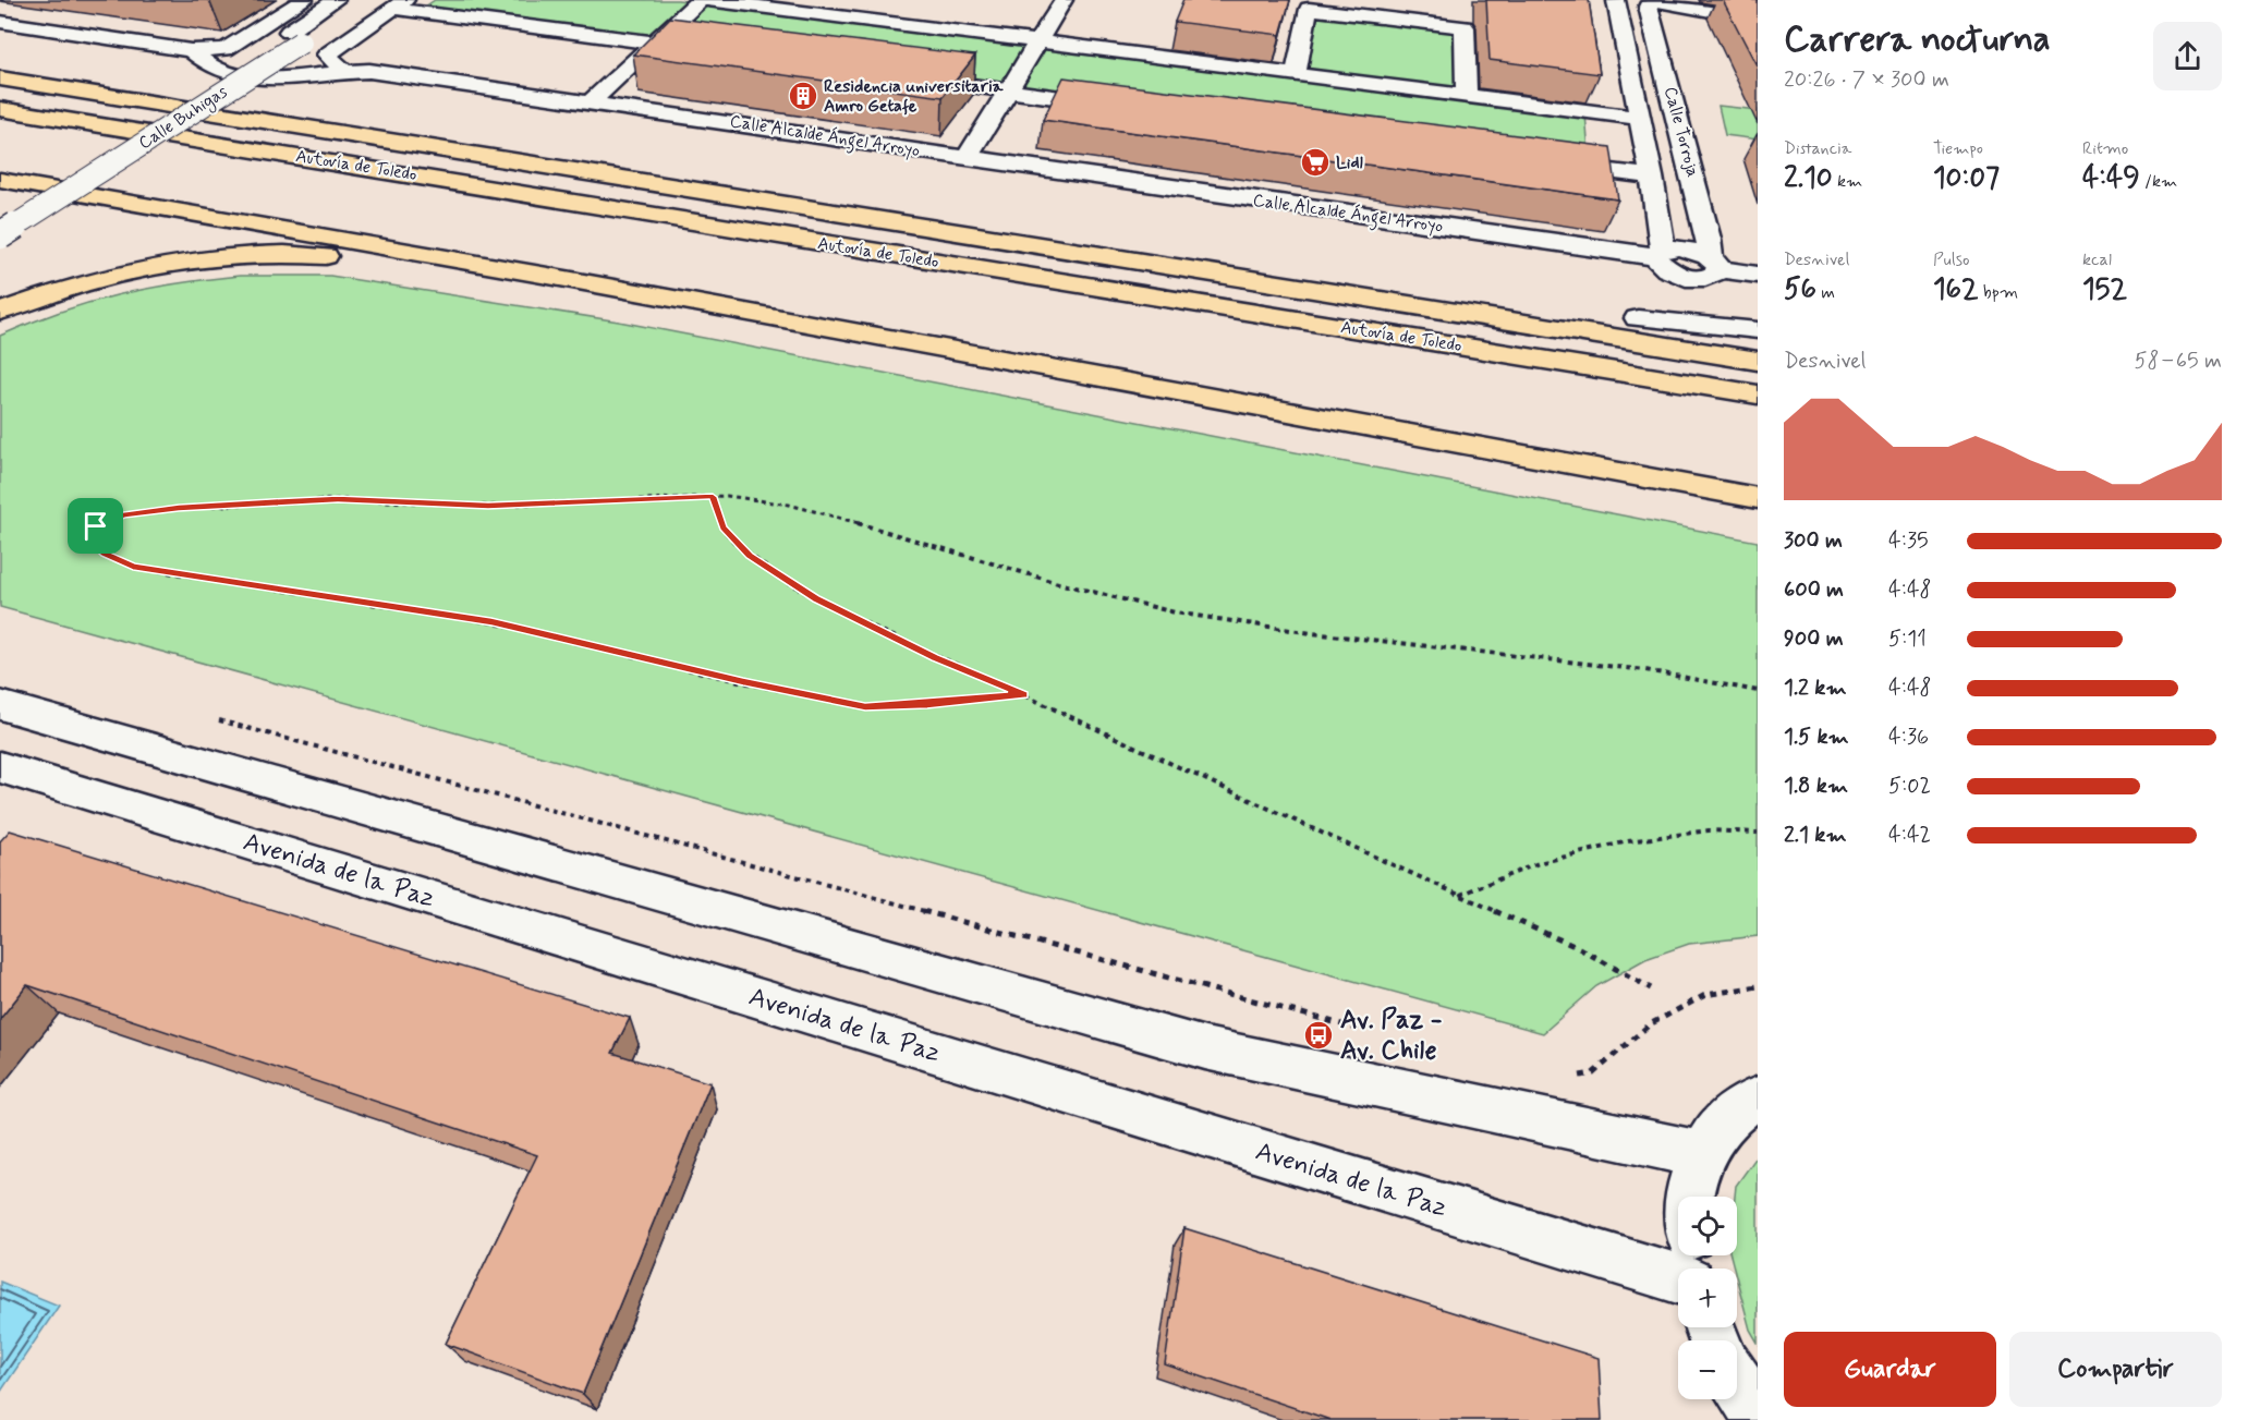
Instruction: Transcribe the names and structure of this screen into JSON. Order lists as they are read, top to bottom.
{
  "streets": {
    "highway": ["Autovía de Toledo"],
    "street": [
      "Calle Buhigas",
      "Calle Torroja",
      "Calle Alcalde Ángel Arroyo",
      "Avenida de la Paz"
    ]
  },
  "crossings": [
    ["Calle Torroja", "Calle Alcalde Ángel Arroyo"]
  ],
  "places": {
    "building": ["Residencia universitaria Amro Getafe"],
    "supermarket": ["Lidl"],
    "bus stop": ["Av. Paz - Av. Chile"]
  },
  "page": {
    "heading": ["Carrera nocturna", "20:26 · 7 × 300 m"],
    "stats": [
      ["Distancia", "2.10 km"],
      ["Tiempo", "10:07"],
      ["Ritmo", "4:49 /km"],
      ["Desnivel", "56 m"],
      ["Pulso", "162 bpm"],
      ["kcal", "152"]
    ],
    "chart": ["Desnivel", "58–65 m"],
    "list": [
      {
        "name": "300 m",
        "note": "4:35"
      },
      {
        "name": "600 m",
        "note": "4:48"
      },
      {
        "name": "900 m",
        "note": "5:11"
      },
      {
        "name": "1.2 km",
        "note": "4:48"
      },
      {
        "name": "1.5 km",
        "note": "4:36"
      },
      {
        "name": "1.8 km",
        "note": "5:02"
      },
      {
        "name": "2.1 km",
        "note": "4:42"
      }
    ],
    "map_buttons": ["+", "−"],
    "buttons": ["Guardar", "Compartir"]
  }
}
